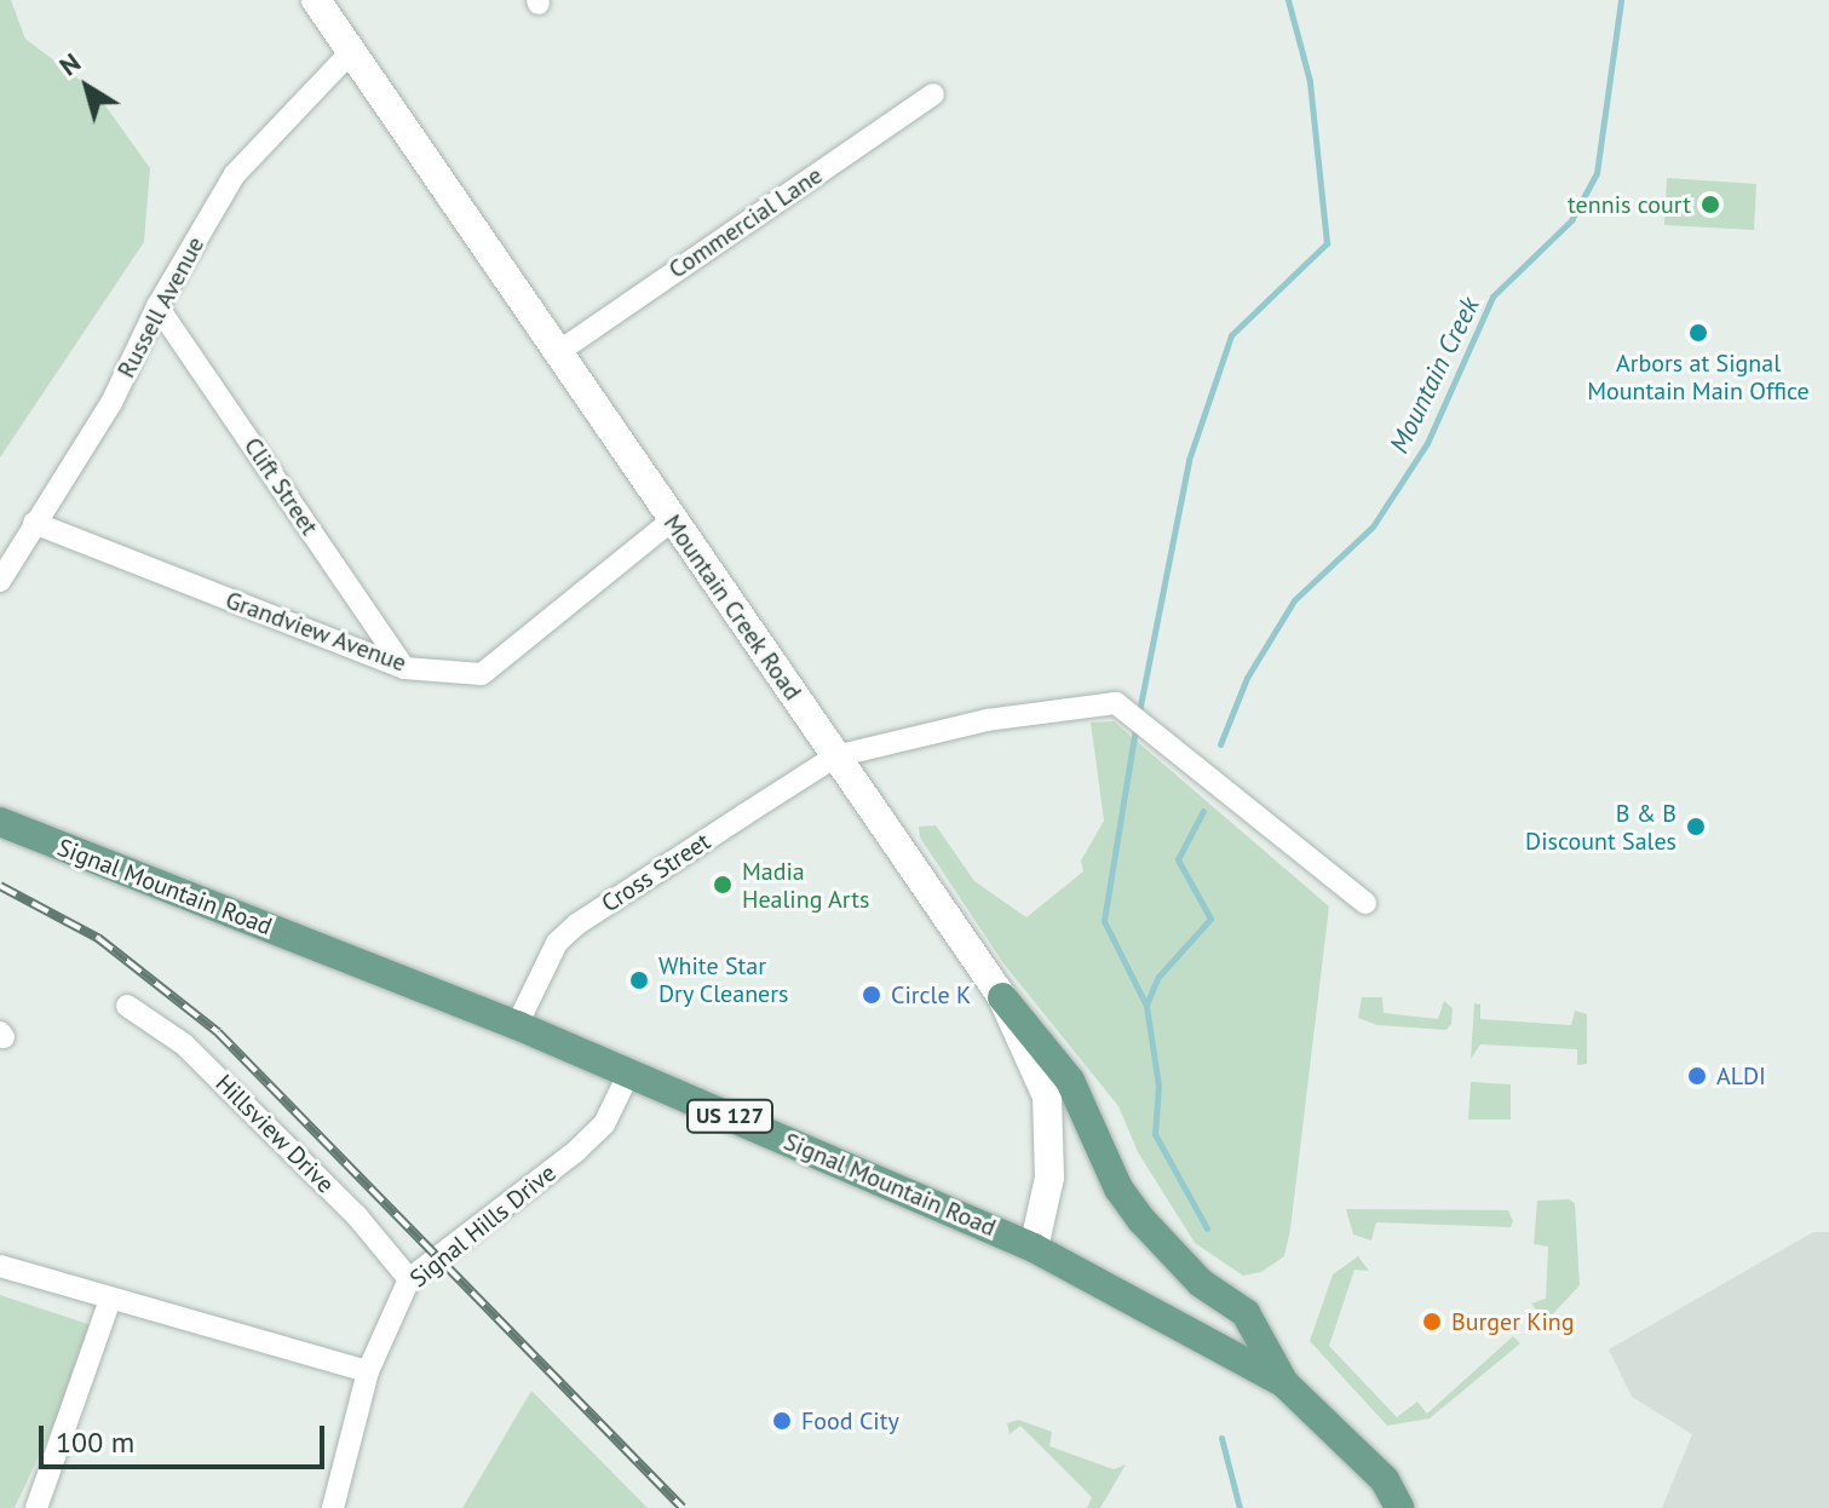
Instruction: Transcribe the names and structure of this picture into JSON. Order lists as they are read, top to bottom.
{
  "streets": {
    "main road": ["Mountain Creek Road", "Signal Mountain Road", "US 127"],
    "street": [
      "Commercial Lane",
      "Russell Avenue",
      "Clift Street",
      "Grandview Avenue",
      "Cross Street",
      "Hillsview Drive",
      "Signal Hills Drive"
    ]
  },
  "crossings": [
    ["Commercial Lane", "Mountain Creek Road"],
    ["Russell Avenue", "Clift Street"],
    ["Russell Avenue", "Mountain Creek Road"],
    ["Russell Avenue", "Grandview Avenue"],
    ["Clift Street", "Grandview Avenue"],
    ["Mountain Creek Road", "Grandview Avenue"],
    ["Mountain Creek Road", "Cross Street"],
    ["Mountain Creek Road", "Signal Mountain Road"],
    ["Cross Street", "Signal Mountain Road"],
    ["Signal Mountain Road", "Signal Hills Drive"],
    ["Hillsview Drive", "Signal Hills Drive"]
  ],
  "water": ["Mountain Creek"],
  "places": [
    "tennis court",
    "Arbors at Signal Mountain Main Office",
    "B & B Discount Sales",
    "Madia Healing Arts",
    "White Star Dry Cleaners",
    "Circle K",
    "ALDI",
    "Burger King",
    "Food City"
  ],
  "scale_bar": "100 m",
  "north": "top left"
}
